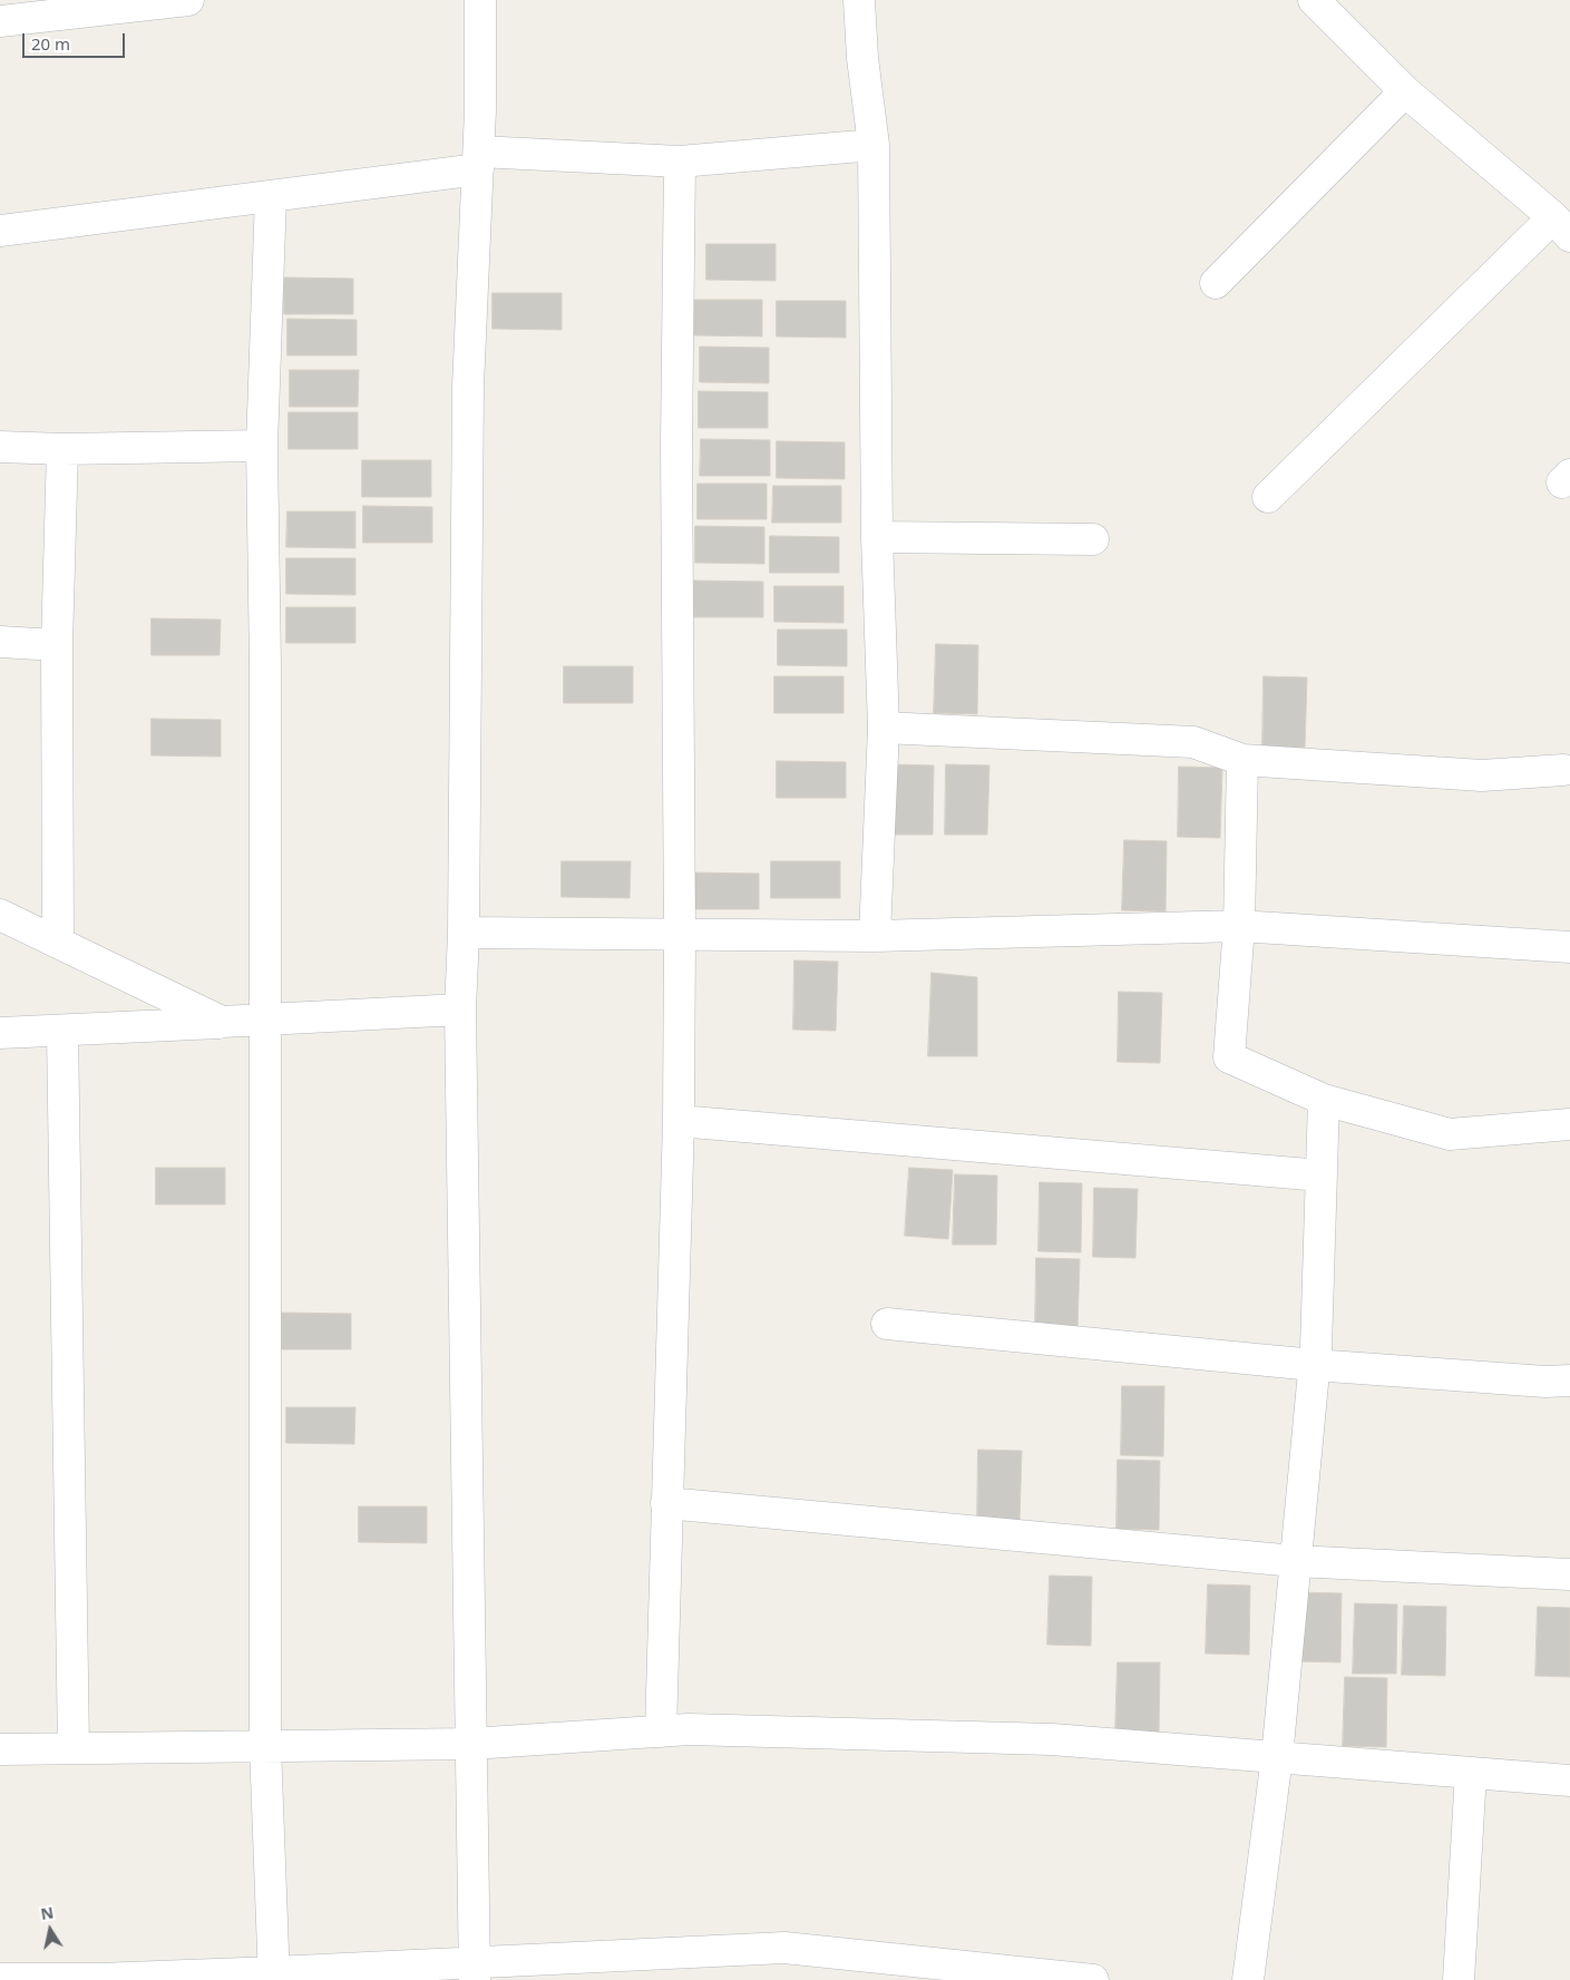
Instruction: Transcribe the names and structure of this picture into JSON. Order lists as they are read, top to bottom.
{
  "scale_bar": "20 m",
  "north": "top"
}
